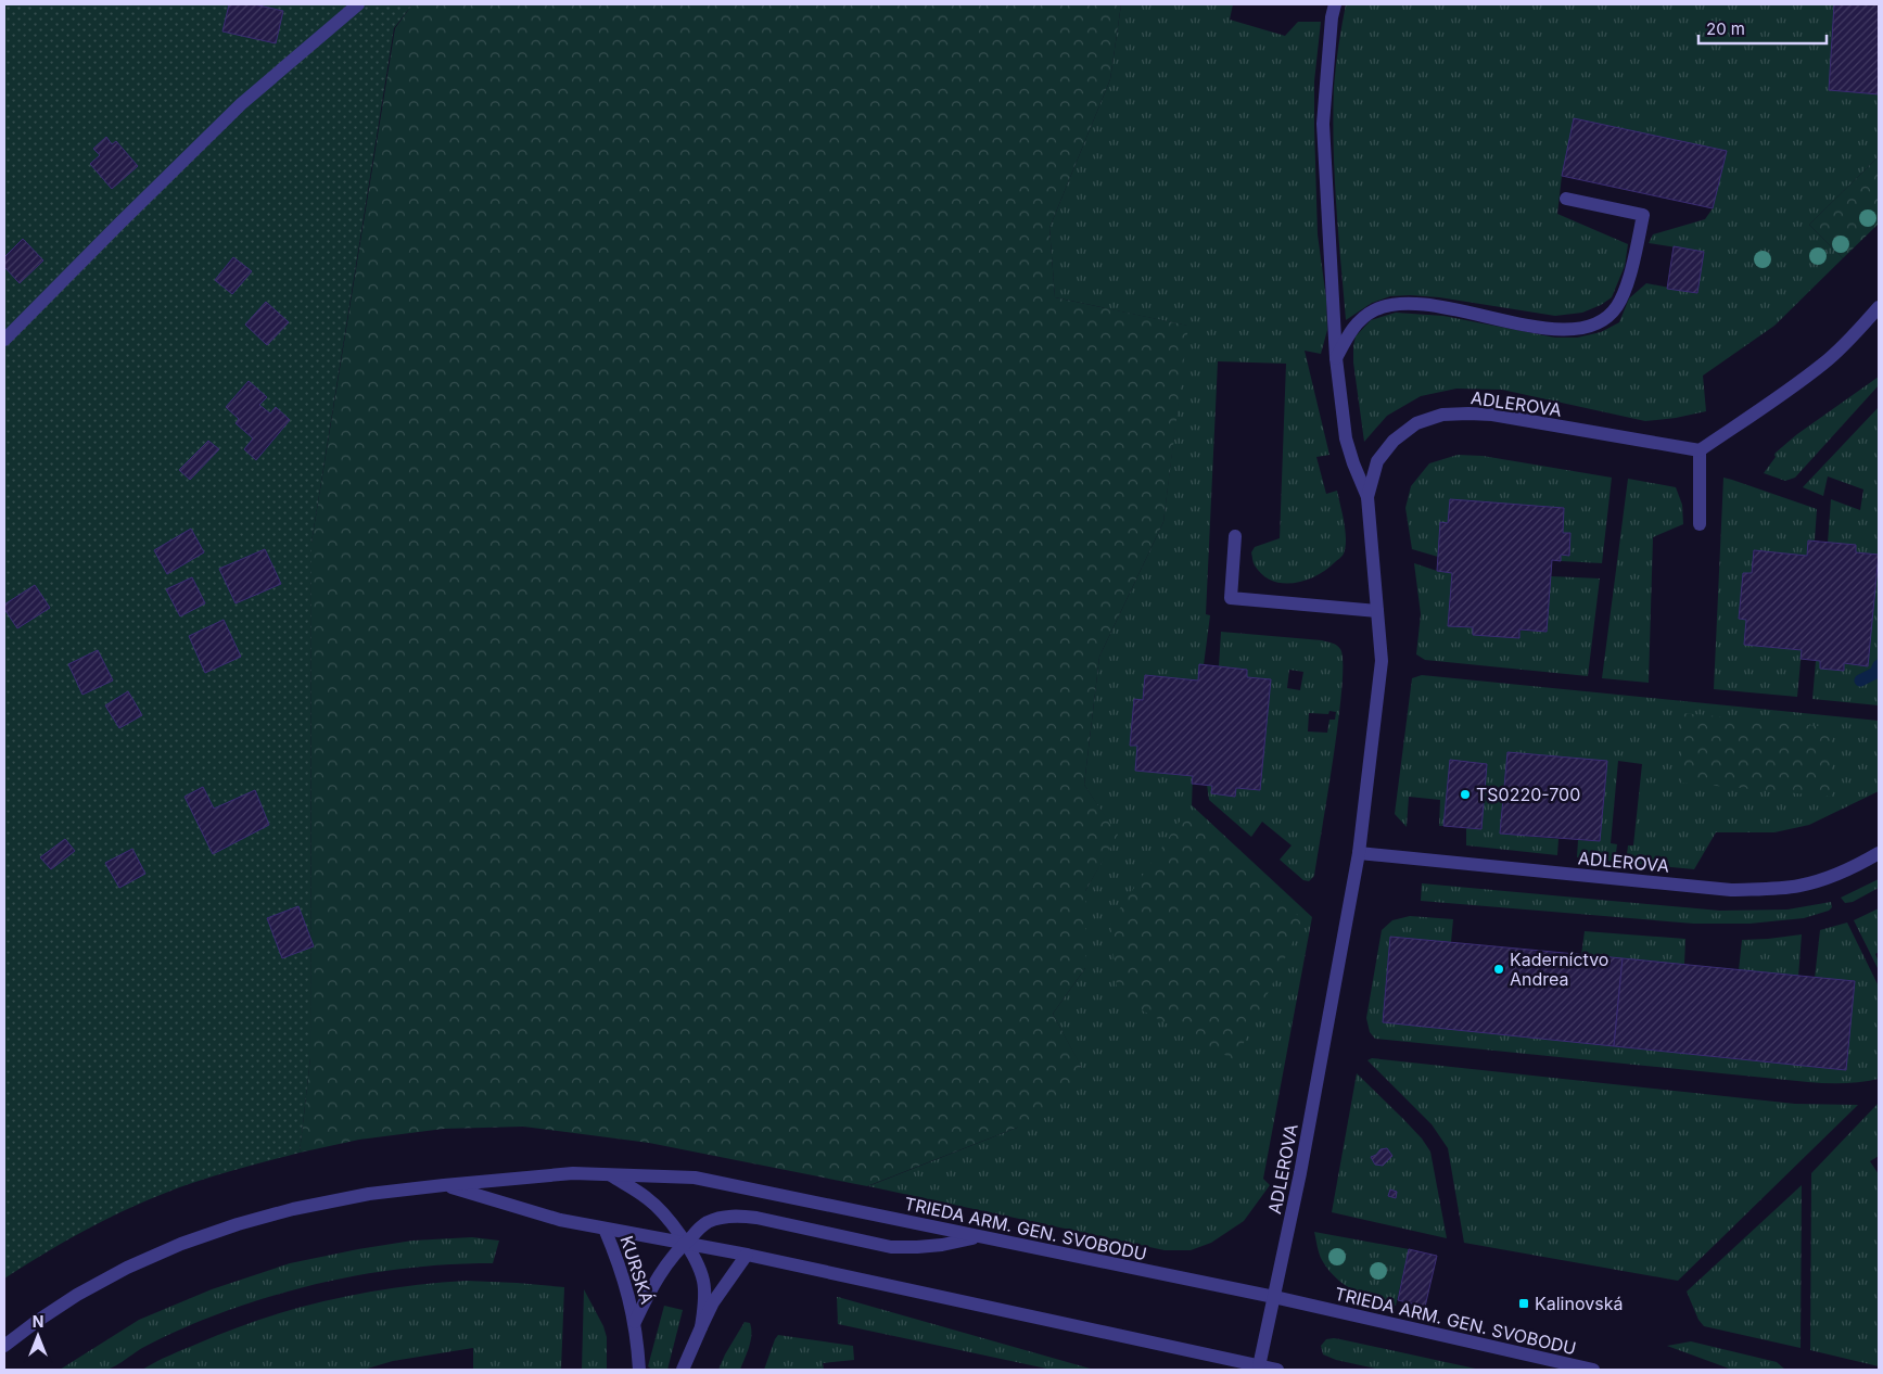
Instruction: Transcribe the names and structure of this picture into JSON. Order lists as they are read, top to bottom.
{
  "streets": {
    "street": ["ADLEROVA", "TRIEDA ARM. GEN. SVOBODU", "KURSKÁ"]
  },
  "crossings": [
    ["ADLEROVA", "TRIEDA ARM. GEN. SVOBODU"],
    ["TRIEDA ARM. GEN. SVOBODU", "KURSKÁ"]
  ],
  "places": {
    "other": ["TS0220-700", "Kaderníctvo Andrea"],
    "transit": ["Kalinovská"]
  },
  "scale_bar": "20 m",
  "north": "top"
}
